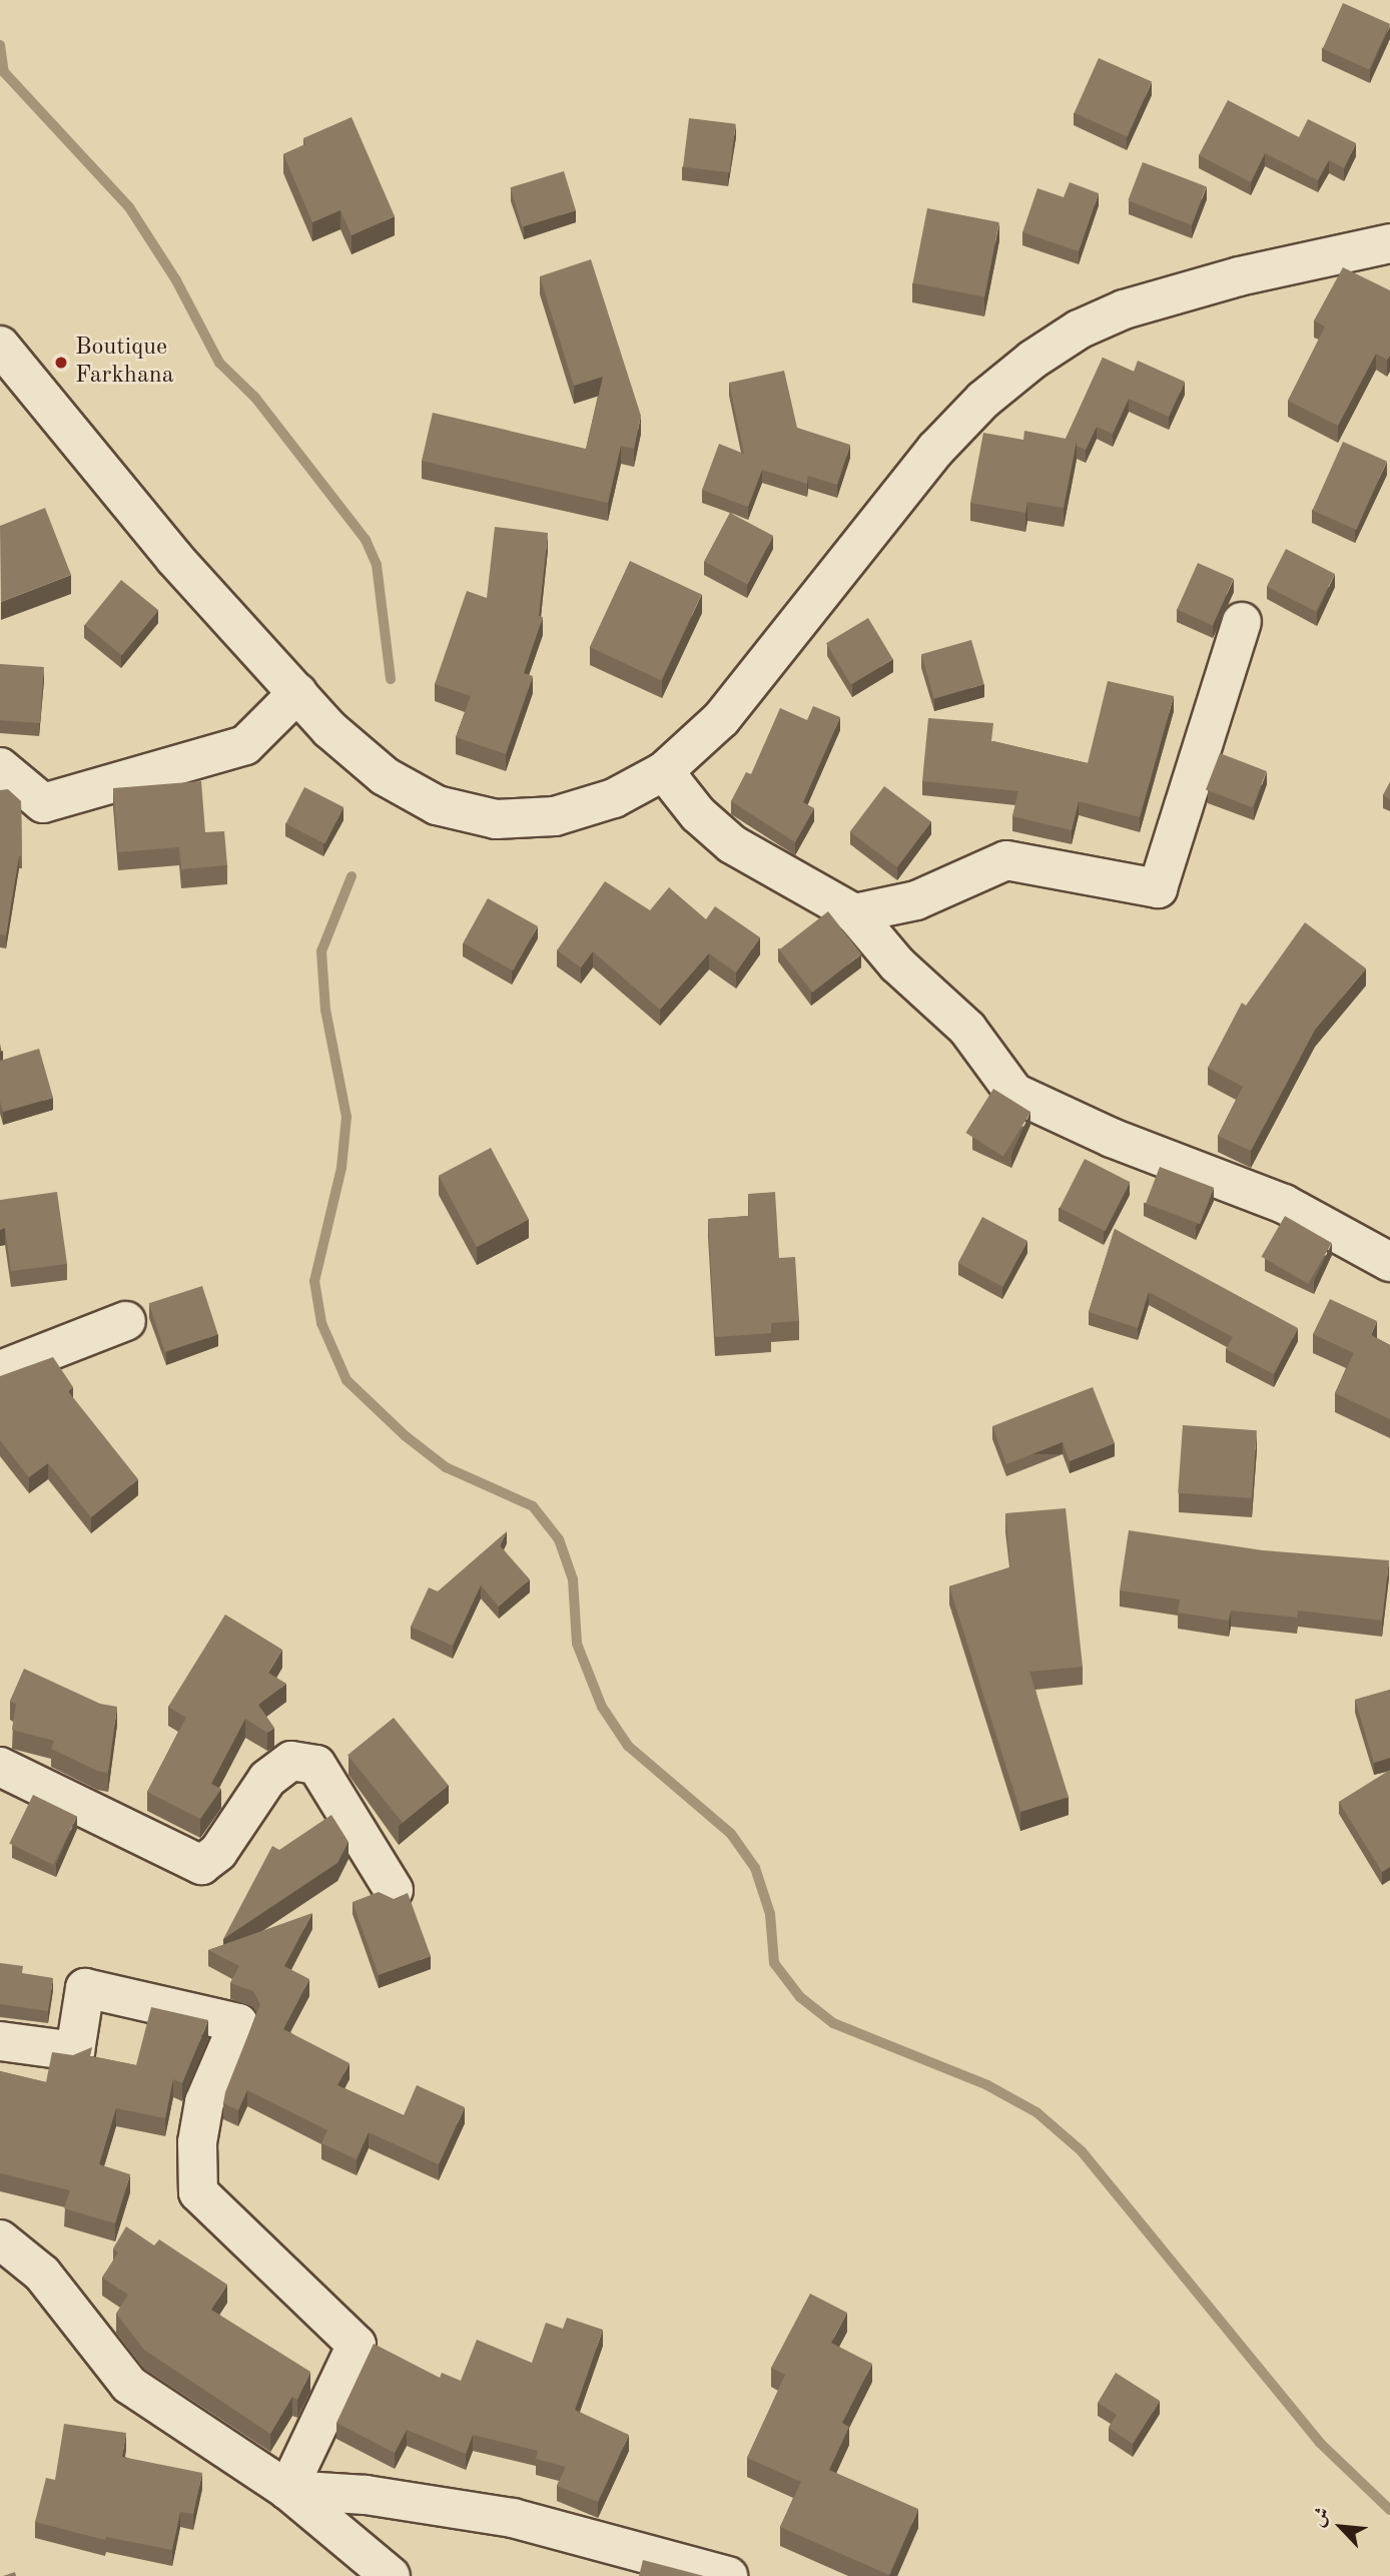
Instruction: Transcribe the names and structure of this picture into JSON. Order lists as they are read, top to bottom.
{
  "places": ["Boutique Farkhana"],
  "north": "top left"
}
